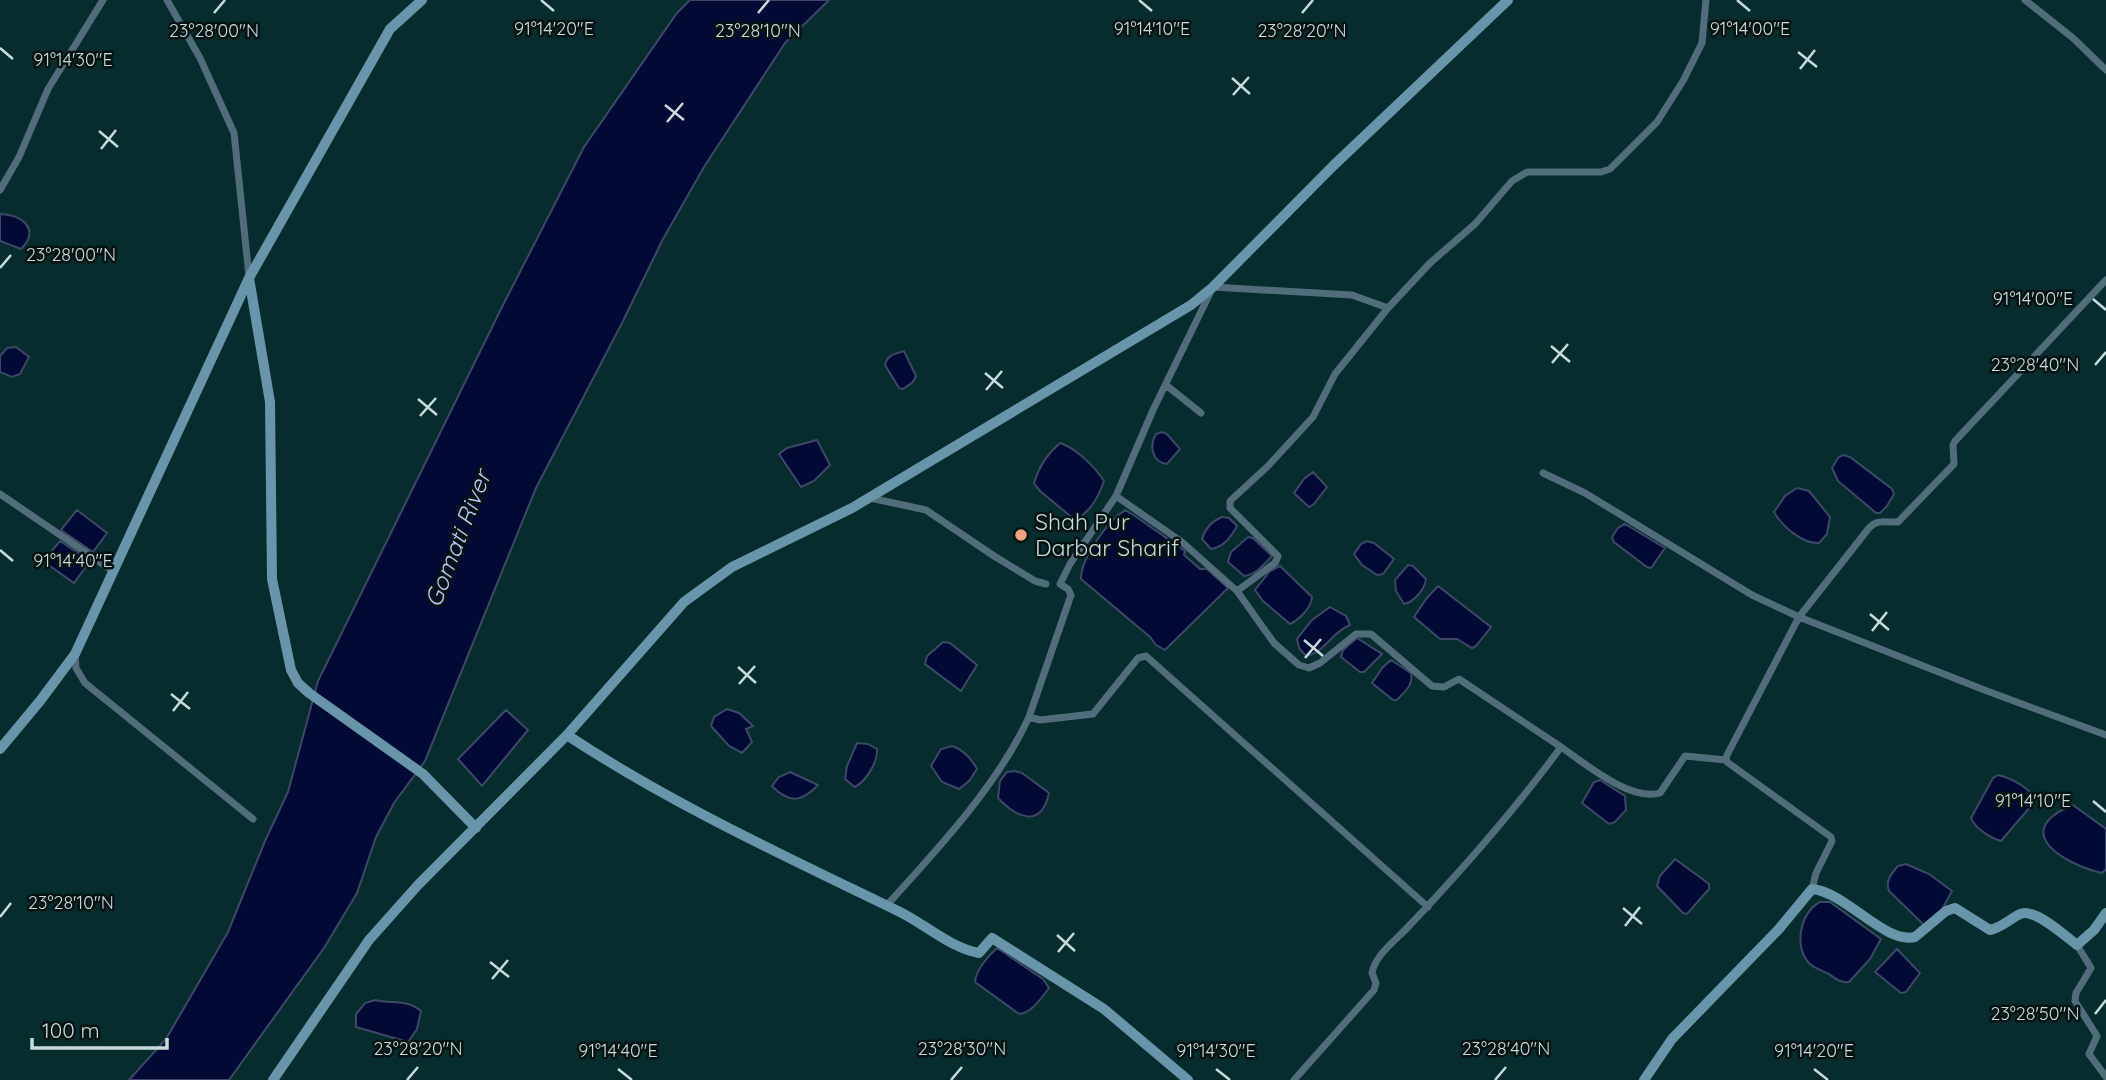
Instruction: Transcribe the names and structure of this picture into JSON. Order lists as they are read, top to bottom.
{
  "water": ["Gomati River"],
  "places": ["Shah Pur Darbar Sharif"],
  "scale_bar": "100 m",
  "coordinates": [
    "91°14'00\"E",
    "91°14'20\"E",
    "91°14'10\"E",
    "23°28'00\"N",
    "23°28'10\"N",
    "23°28'20\"N",
    "91°14'30\"E",
    "23°28'40\"N",
    "91°14'40\"E",
    "23°28'50\"N",
    "23°28'30\"N"
  ]
}
